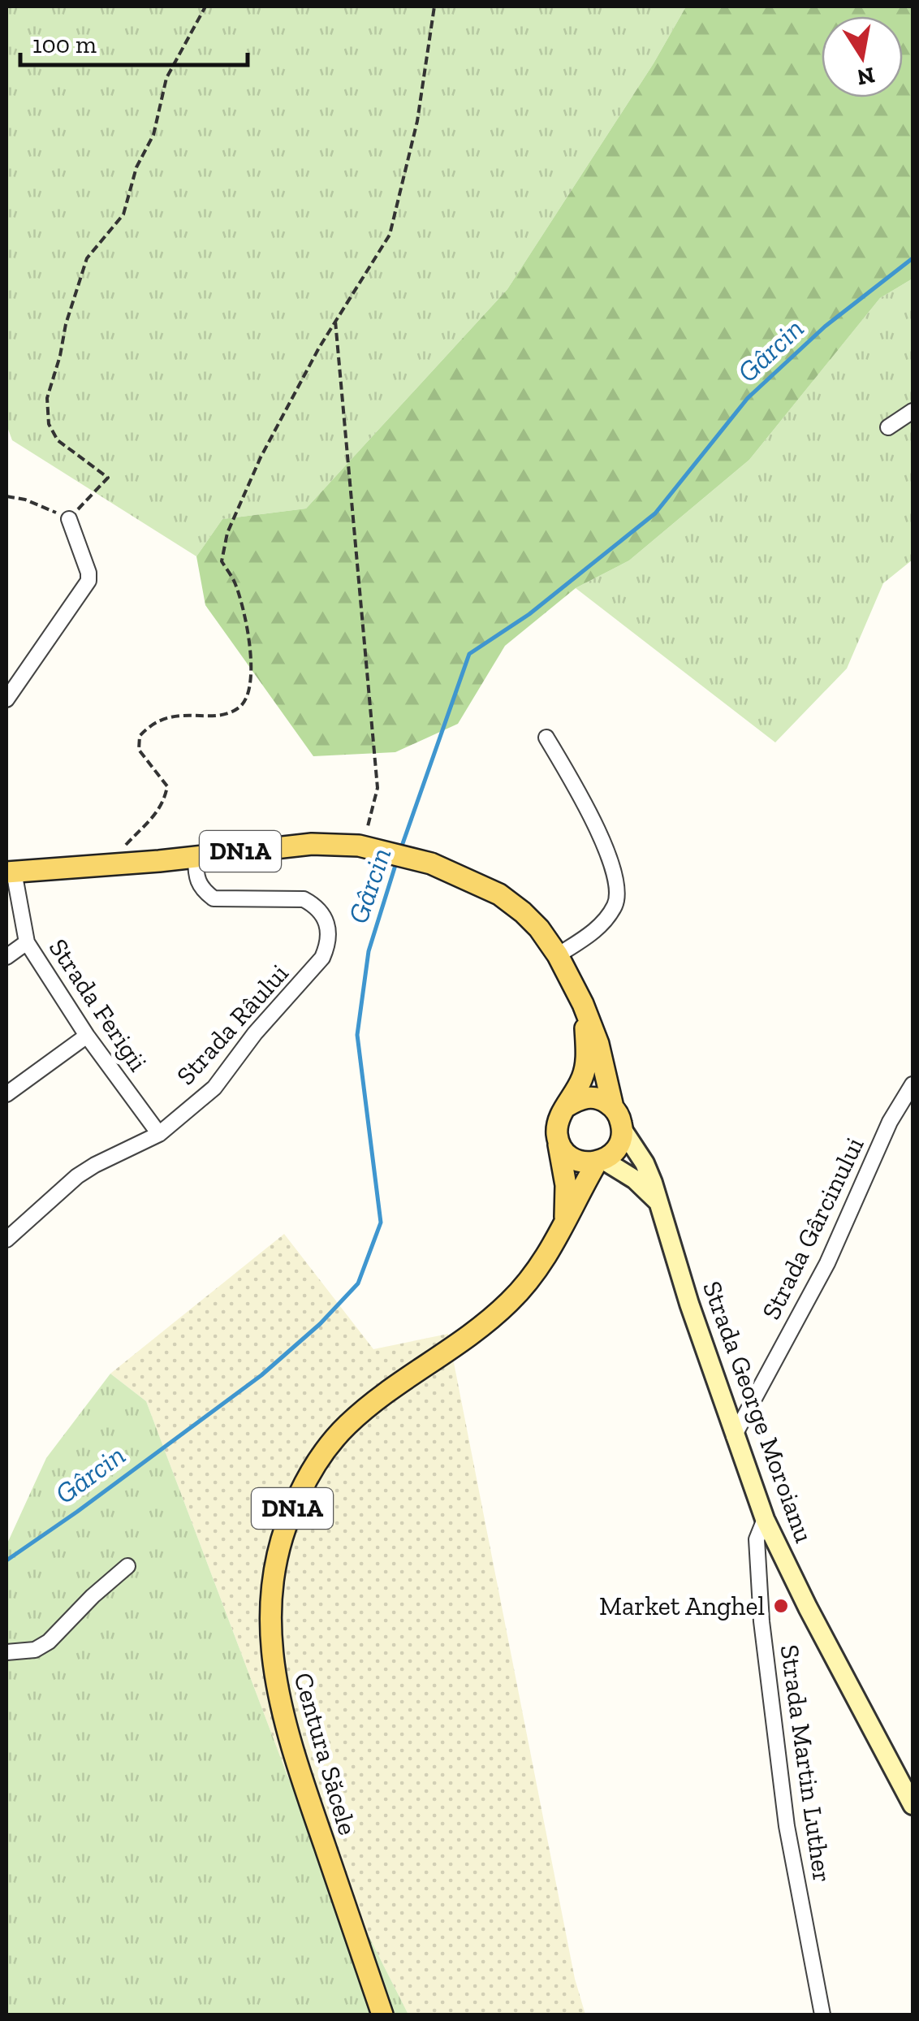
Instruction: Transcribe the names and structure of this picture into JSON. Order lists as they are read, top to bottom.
{
  "streets": {
    "main road": ["DN1A", "Strada George Moroianu", "Centura Săcele"],
    "street": [
      "Strada Ferigii",
      "Strada Râului",
      "Strada Gârcinului",
      "Strada Martin Luther"
    ]
  },
  "crossings": [
    ["DN1A", "Strada Ferigii"],
    ["DN1A", "Strada Râului"],
    ["DN1A", "Strada George Moroianu"],
    ["DN1A", "Centura Săcele"],
    ["Strada Ferigii", "Strada Râului"],
    ["Strada Gârcinului", "Strada George Moroianu"],
    ["Strada George Moroianu", "Centura Săcele"],
    ["Strada George Moroianu", "Strada Martin Luther"]
  ],
  "water": ["Gârcin"],
  "places": ["Market Anghel"],
  "scale_bar": "100 m",
  "north": "bottom"
}
